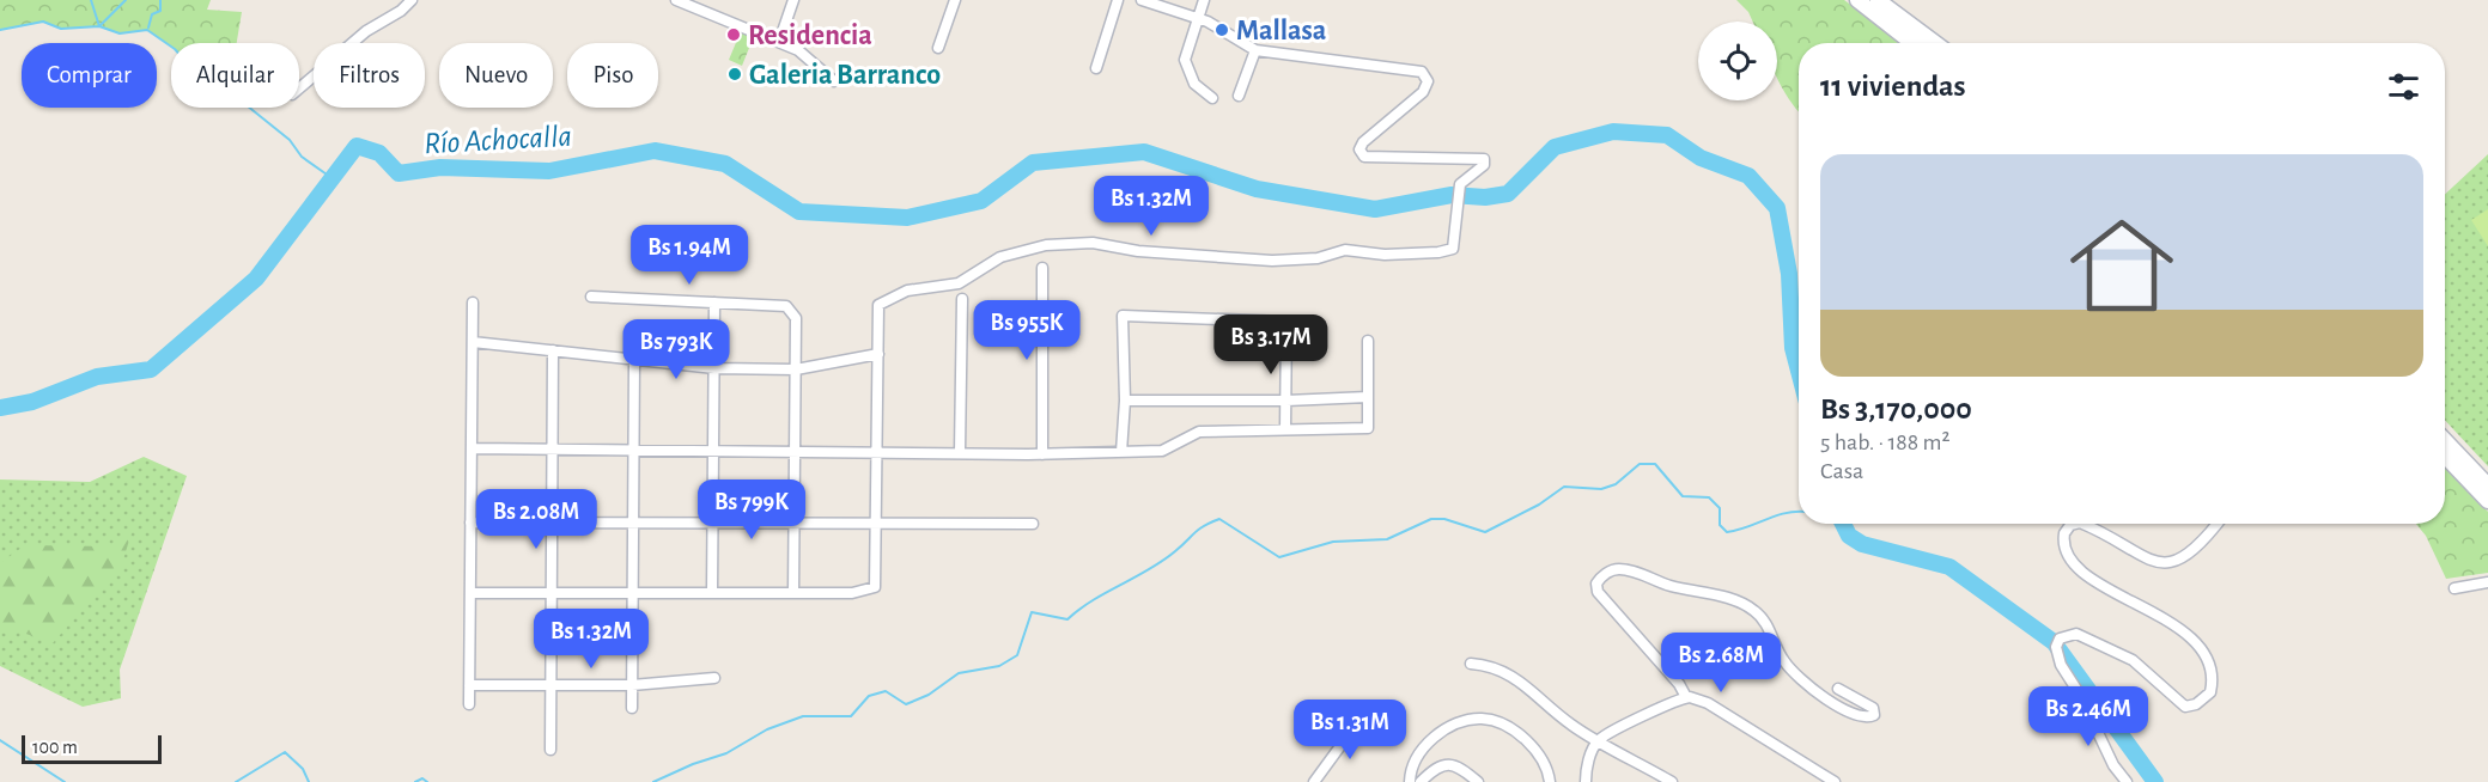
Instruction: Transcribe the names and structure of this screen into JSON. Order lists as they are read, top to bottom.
{
  "water": ["Río Achocalla"],
  "places": ["Mallasa", "Residencia", "Galeria Barranco"],
  "scale_bar": "100 m",
  "page": {
    "chip": [
      "Comprar",
      "Alquilar",
      "Filtros",
      "Nuevo",
      "Piso"
    ],
    "heading": "11 viviendas",
    "list": [
      {
        "name": "Bs 3,170,000",
        "note": "5 hab. · 188 m² · Casa"
      }
    ],
    "price": [
      "Bs 1.32M",
      "Bs 1.94M",
      "Bs 955K",
      "Bs 3.17M",
      "Bs 793K",
      "Bs 799K",
      "Bs 2.08M",
      "Bs 1.32M",
      "Bs 2.68M",
      "Bs 2.46M",
      "Bs 1.31M"
    ],
    "scale": "100 m"
  }
}
